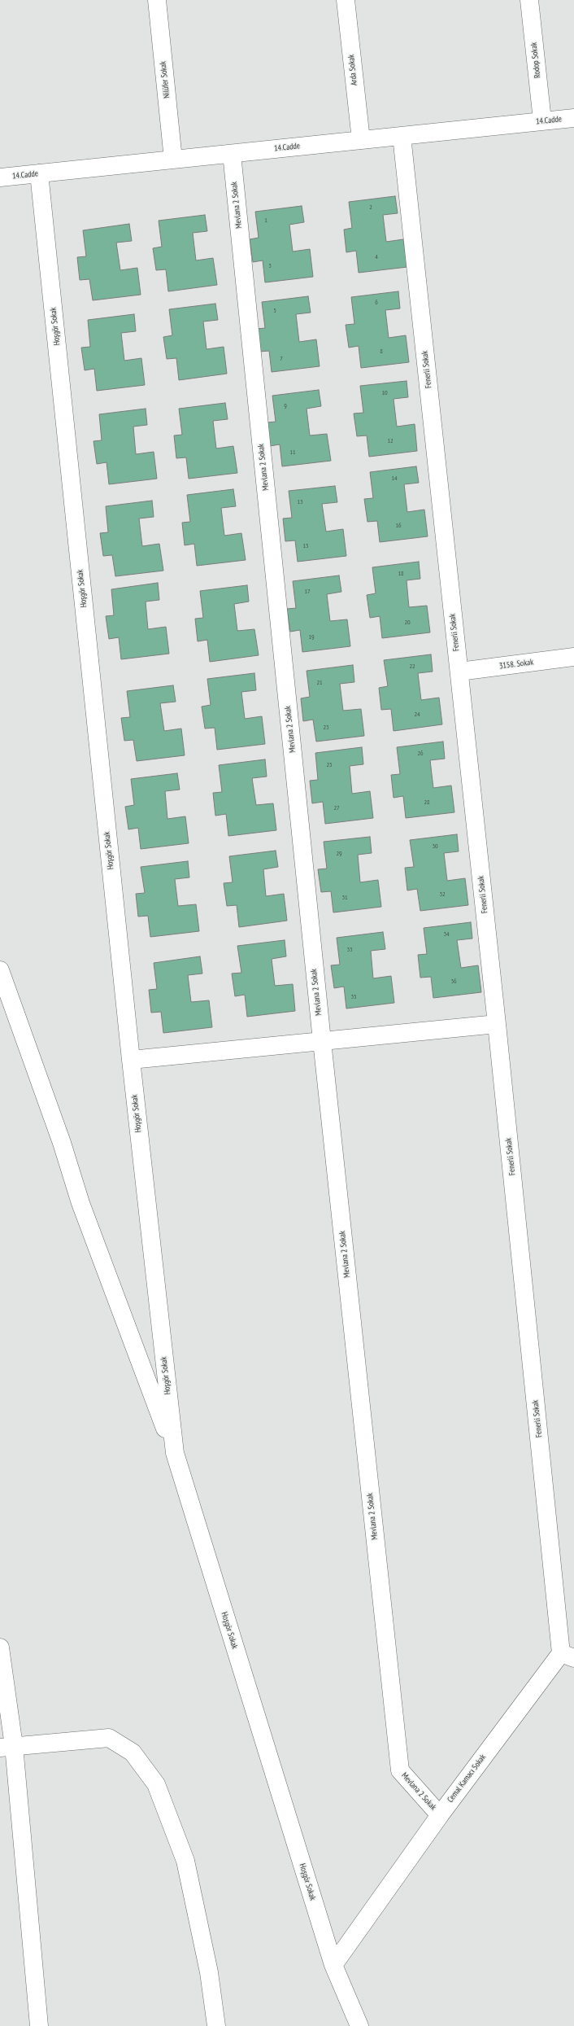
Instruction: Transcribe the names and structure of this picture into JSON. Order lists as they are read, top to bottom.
{
  "streets": {
    "street": [
      "Rodop Sokak",
      "Arda Sokak",
      "Nilüfer Sokak",
      "14.Cadde",
      "Mevlana 2 Sokak",
      "Hoşgör Sokak",
      "Fenerli Sokak",
      "3158. Sokak",
      "Cemal Kamacı Sokak"
    ]
  },
  "crossings": [
    ["Rodop Sokak", "14.Cadde"],
    ["Arda Sokak", "14.Cadde"],
    ["Nilüfer Sokak", "14.Cadde"],
    ["14.Cadde", "Mevlana 2 Sokak"],
    ["14.Cadde", "Hoşgör Sokak"],
    ["14.Cadde", "Fenerli Sokak"],
    ["Mevlana 2 Sokak", "Cemal Kamacı Sokak"],
    ["Hoşgör Sokak", "Cemal Kamacı Sokak"],
    ["Fenerli Sokak", "3158. Sokak"],
    ["Fenerli Sokak", "Cemal Kamacı Sokak"]
  ],
  "house_numbers": [
    "2",
    "1",
    "4",
    "3",
    "6",
    "5",
    "8",
    "7",
    "10",
    "9",
    "12",
    "11",
    "14",
    "13",
    "16",
    "15",
    "18",
    "17",
    "20",
    "19",
    "22",
    "21",
    "24",
    "23",
    "26",
    "25",
    "28",
    "27",
    "30",
    "29",
    "32",
    "31",
    "34",
    "33",
    "36",
    "35"
  ]
}
